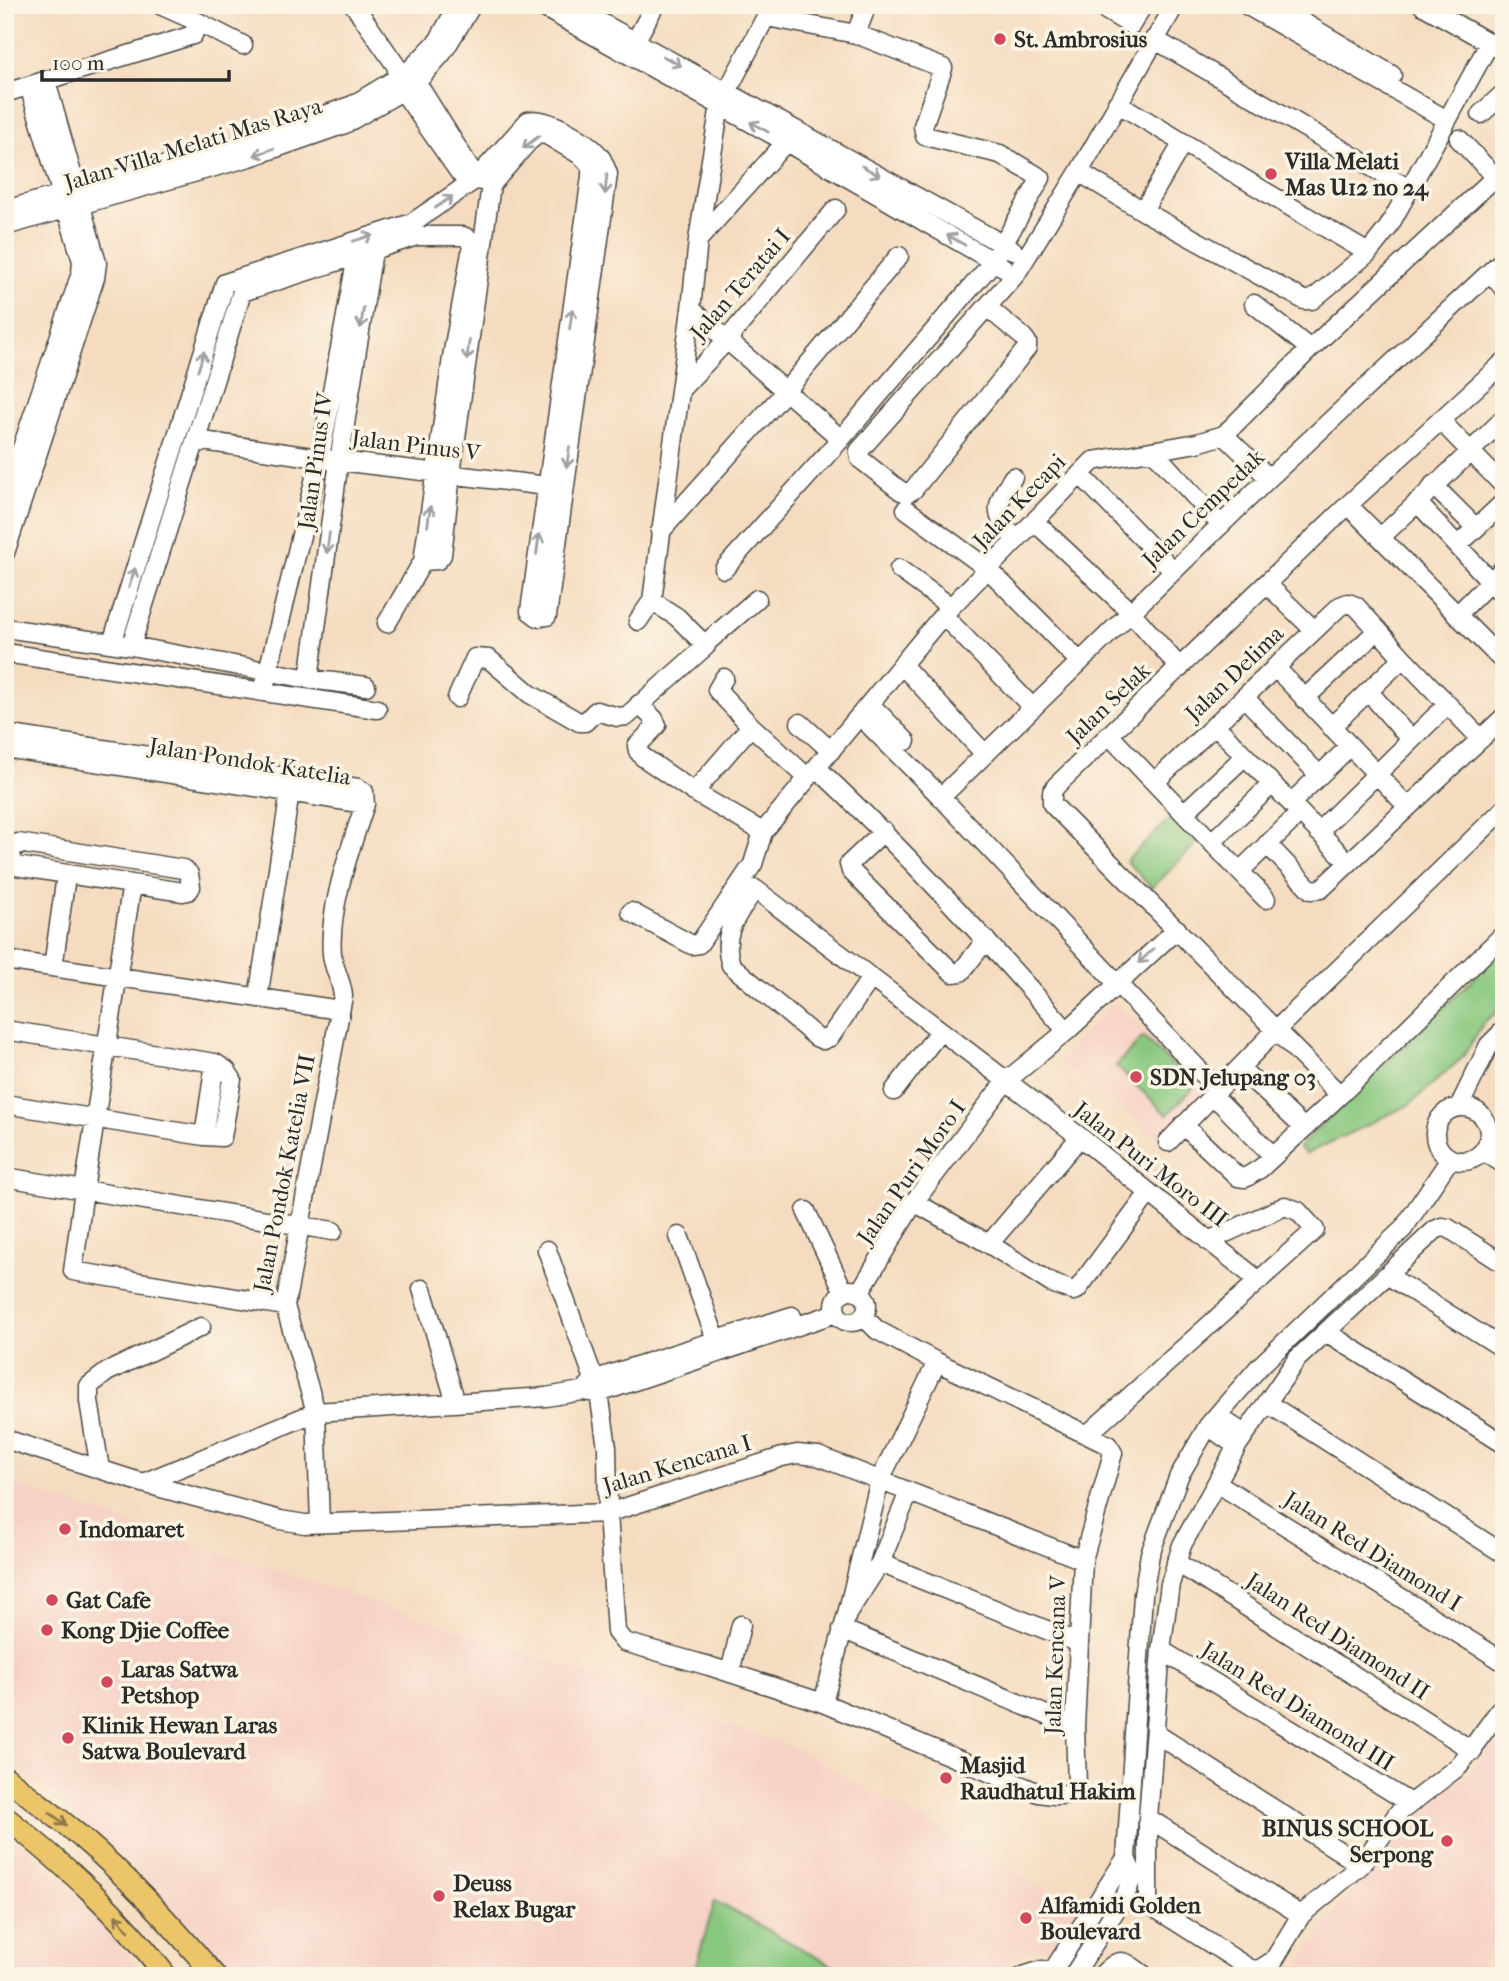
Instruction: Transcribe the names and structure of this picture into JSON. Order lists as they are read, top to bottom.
{
  "streets": {
    "street": [
      "Jalan Villa Melati Mas Raya",
      "Jalan Teratai I",
      "Jalan Pinus V",
      "Jalan Pinus IV",
      "Jalan Kecapi",
      "Jalan Cempedak",
      "Jalan Delima",
      "Jalan Selak",
      "Jalan Pondok Katelia",
      "Jalan Puri Moro III",
      "Jalan Puri Moro I",
      "Jalan Pondok Katelia VII",
      "Jalan Kencana I",
      "Jalan Red Diamond I",
      "Jalan Red Diamond II",
      "Jalan Kencana V",
      "Jalan Red Diamond III"
    ]
  },
  "crossings": [
    ["Jalan Pinus V", "Jalan Pinus IV"],
    ["Jalan Selak", "Jalan Puri Moro I"],
    ["Jalan Pondok Katelia", "Jalan Pondok Katelia VII"],
    ["Jalan Puri Moro III", "Jalan Puri Moro I"],
    ["Jalan Puri Moro I", "Jalan Kencana V"],
    ["Jalan Kencana I", "Jalan Kencana V"]
  ],
  "places": [
    "St. Ambrosius",
    "Villa Melati Mas U12 no 24",
    "SDN Jelupang 03",
    "Indomaret",
    "Gat Cafe",
    "Kong Djie Coffee",
    "Laras Satwa Petshop",
    "Klinik Hewan Laras Satwa Boulevard",
    "Masjid Raudhatul Hakim",
    "BINUS SCHOOL Serpong",
    "Deuss Relax Bugar",
    "Alfamidi Golden Boulevard"
  ],
  "scale_bar": "100 m"
}
